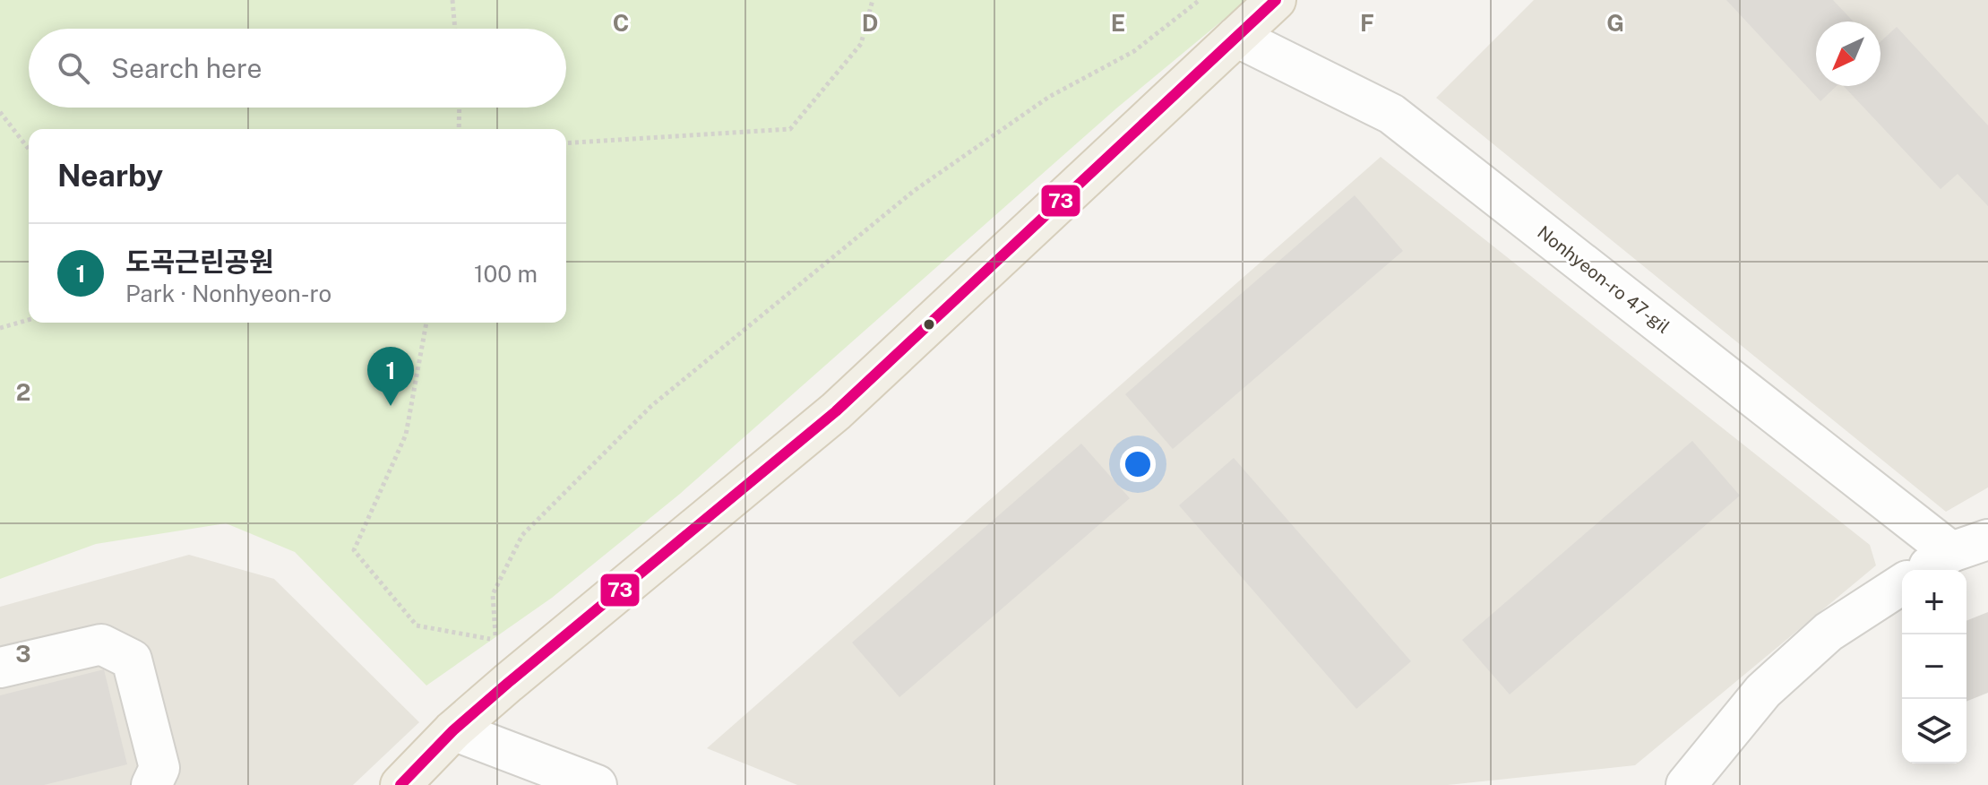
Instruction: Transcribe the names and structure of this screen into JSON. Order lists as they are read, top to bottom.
{
  "streets": {
    "street": ["Nonhyeon-ro 47-gil"]
  },
  "lines": ["transit line 73"],
  "north": "bottom left",
  "page": {
    "search": "Search here",
    "heading": "Nearby",
    "list": [
      {
        "mark": "1",
        "name": "도곡근린공원",
        "note": "Park · Nonhyeon-ro",
        "value": "100 m"
      }
    ],
    "pins": "1",
    "map_buttons": ["+", "−"]
  },
  "grid": {
    "columns": [
      "C",
      "D",
      "E",
      "F",
      "G"
    ],
    "rows": ["2", "3"]
  }
}
